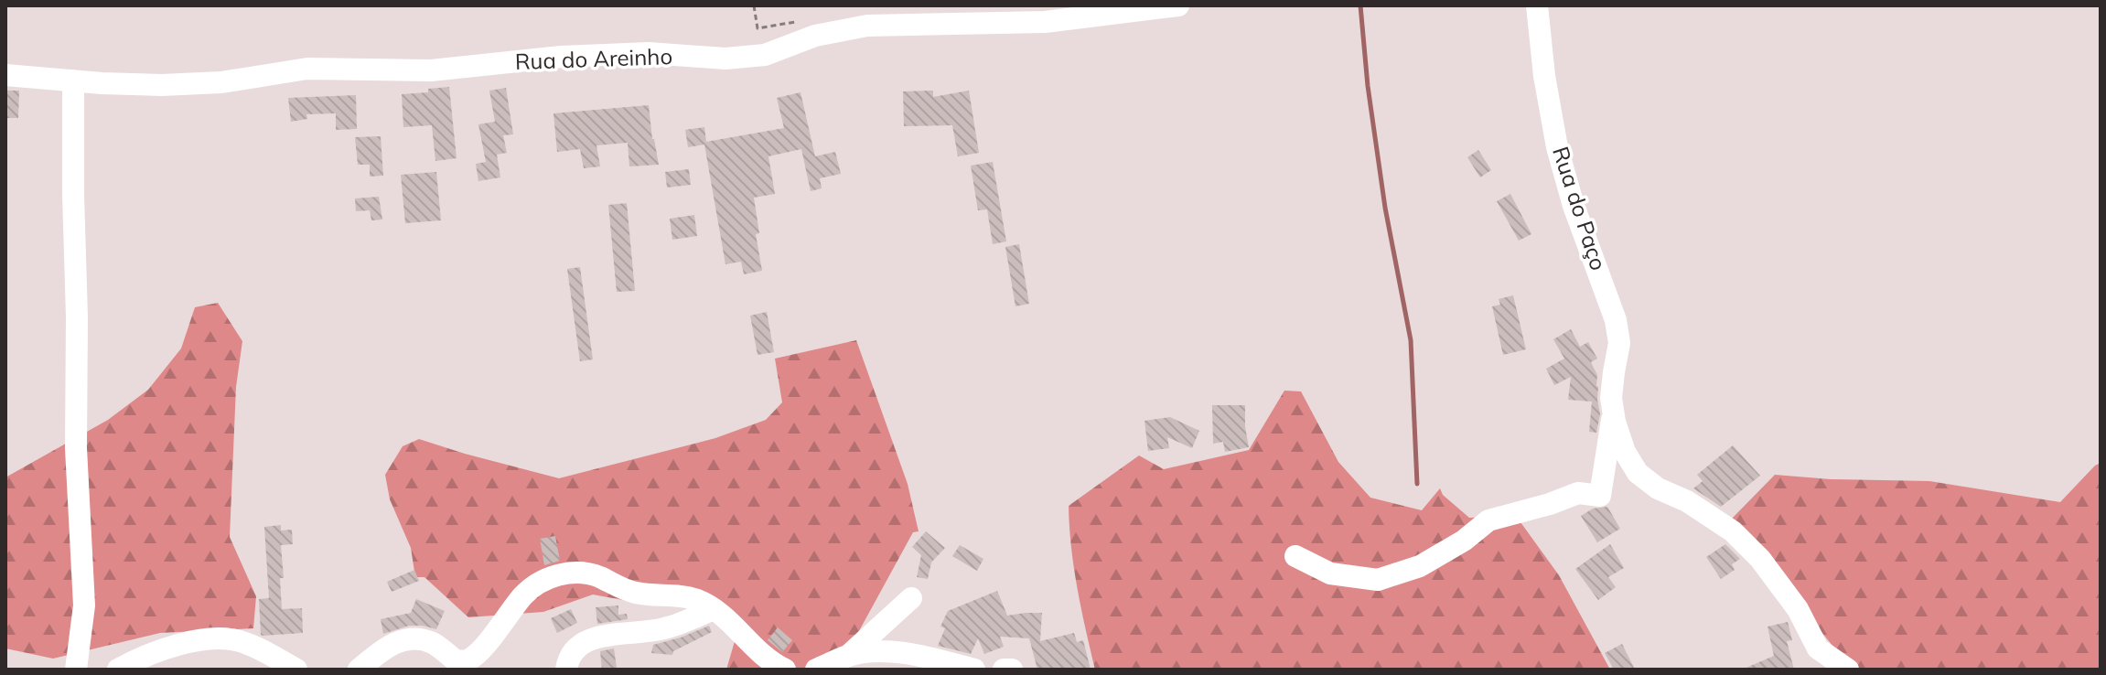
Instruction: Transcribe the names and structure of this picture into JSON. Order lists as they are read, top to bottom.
{
  "streets": {
    "street": ["Rua do Areinho", "Rua do Paço"]
  }
}
